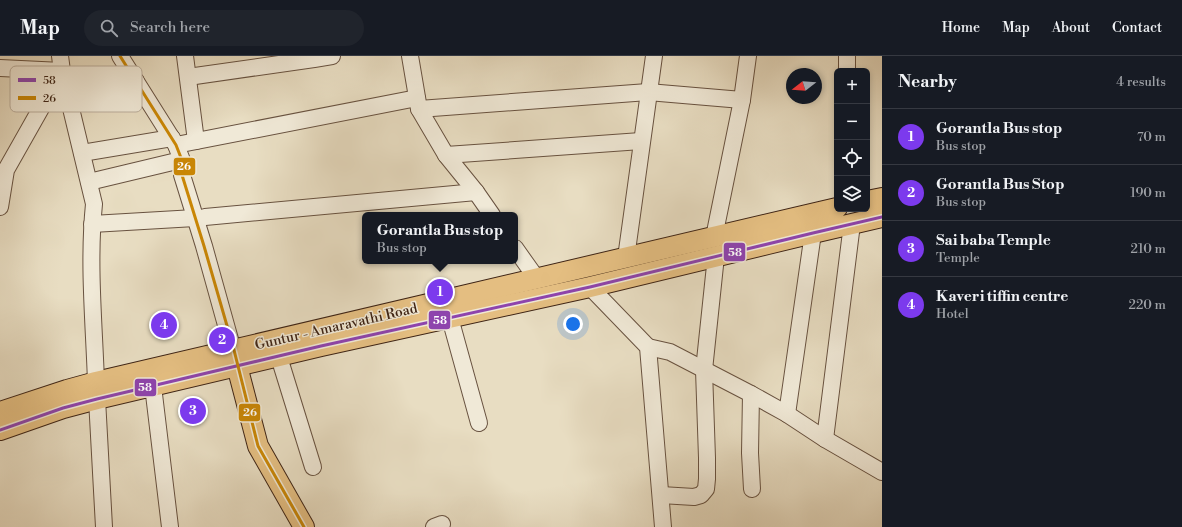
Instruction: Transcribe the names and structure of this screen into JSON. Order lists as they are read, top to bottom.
{
  "streets": {
    "main road": ["Guntur - Amaravathi Road"]
  },
  "lines": ["transit line 26", "transit line 58"],
  "legend": ["58", "26"],
  "north": "left",
  "page": {
    "header": "Map",
    "search": "Search here",
    "nav": [
      "Home",
      "Map",
      "About",
      "Contact"
    ],
    "heading": ["Nearby", "4 results"],
    "map_buttons": ["+", "−"],
    "list": [
      {
        "mark": "1",
        "name": "Gorantla Bus stop",
        "note": "Bus stop",
        "value": "70 m"
      },
      {
        "mark": "2",
        "name": "Gorantla Bus Stop",
        "note": "Bus stop",
        "value": "190 m"
      },
      {
        "mark": "3",
        "name": "Sai baba Temple",
        "note": "Temple",
        "value": "210 m"
      },
      {
        "mark": "4",
        "name": "Kaveri tiffin centre",
        "note": "Hotel",
        "value": "220 m"
      }
    ],
    "popup": ["Gorantla Bus stop", "Bus stop"],
    "pins": [
      "1",
      "4",
      "2",
      "3"
    ]
  }
}
